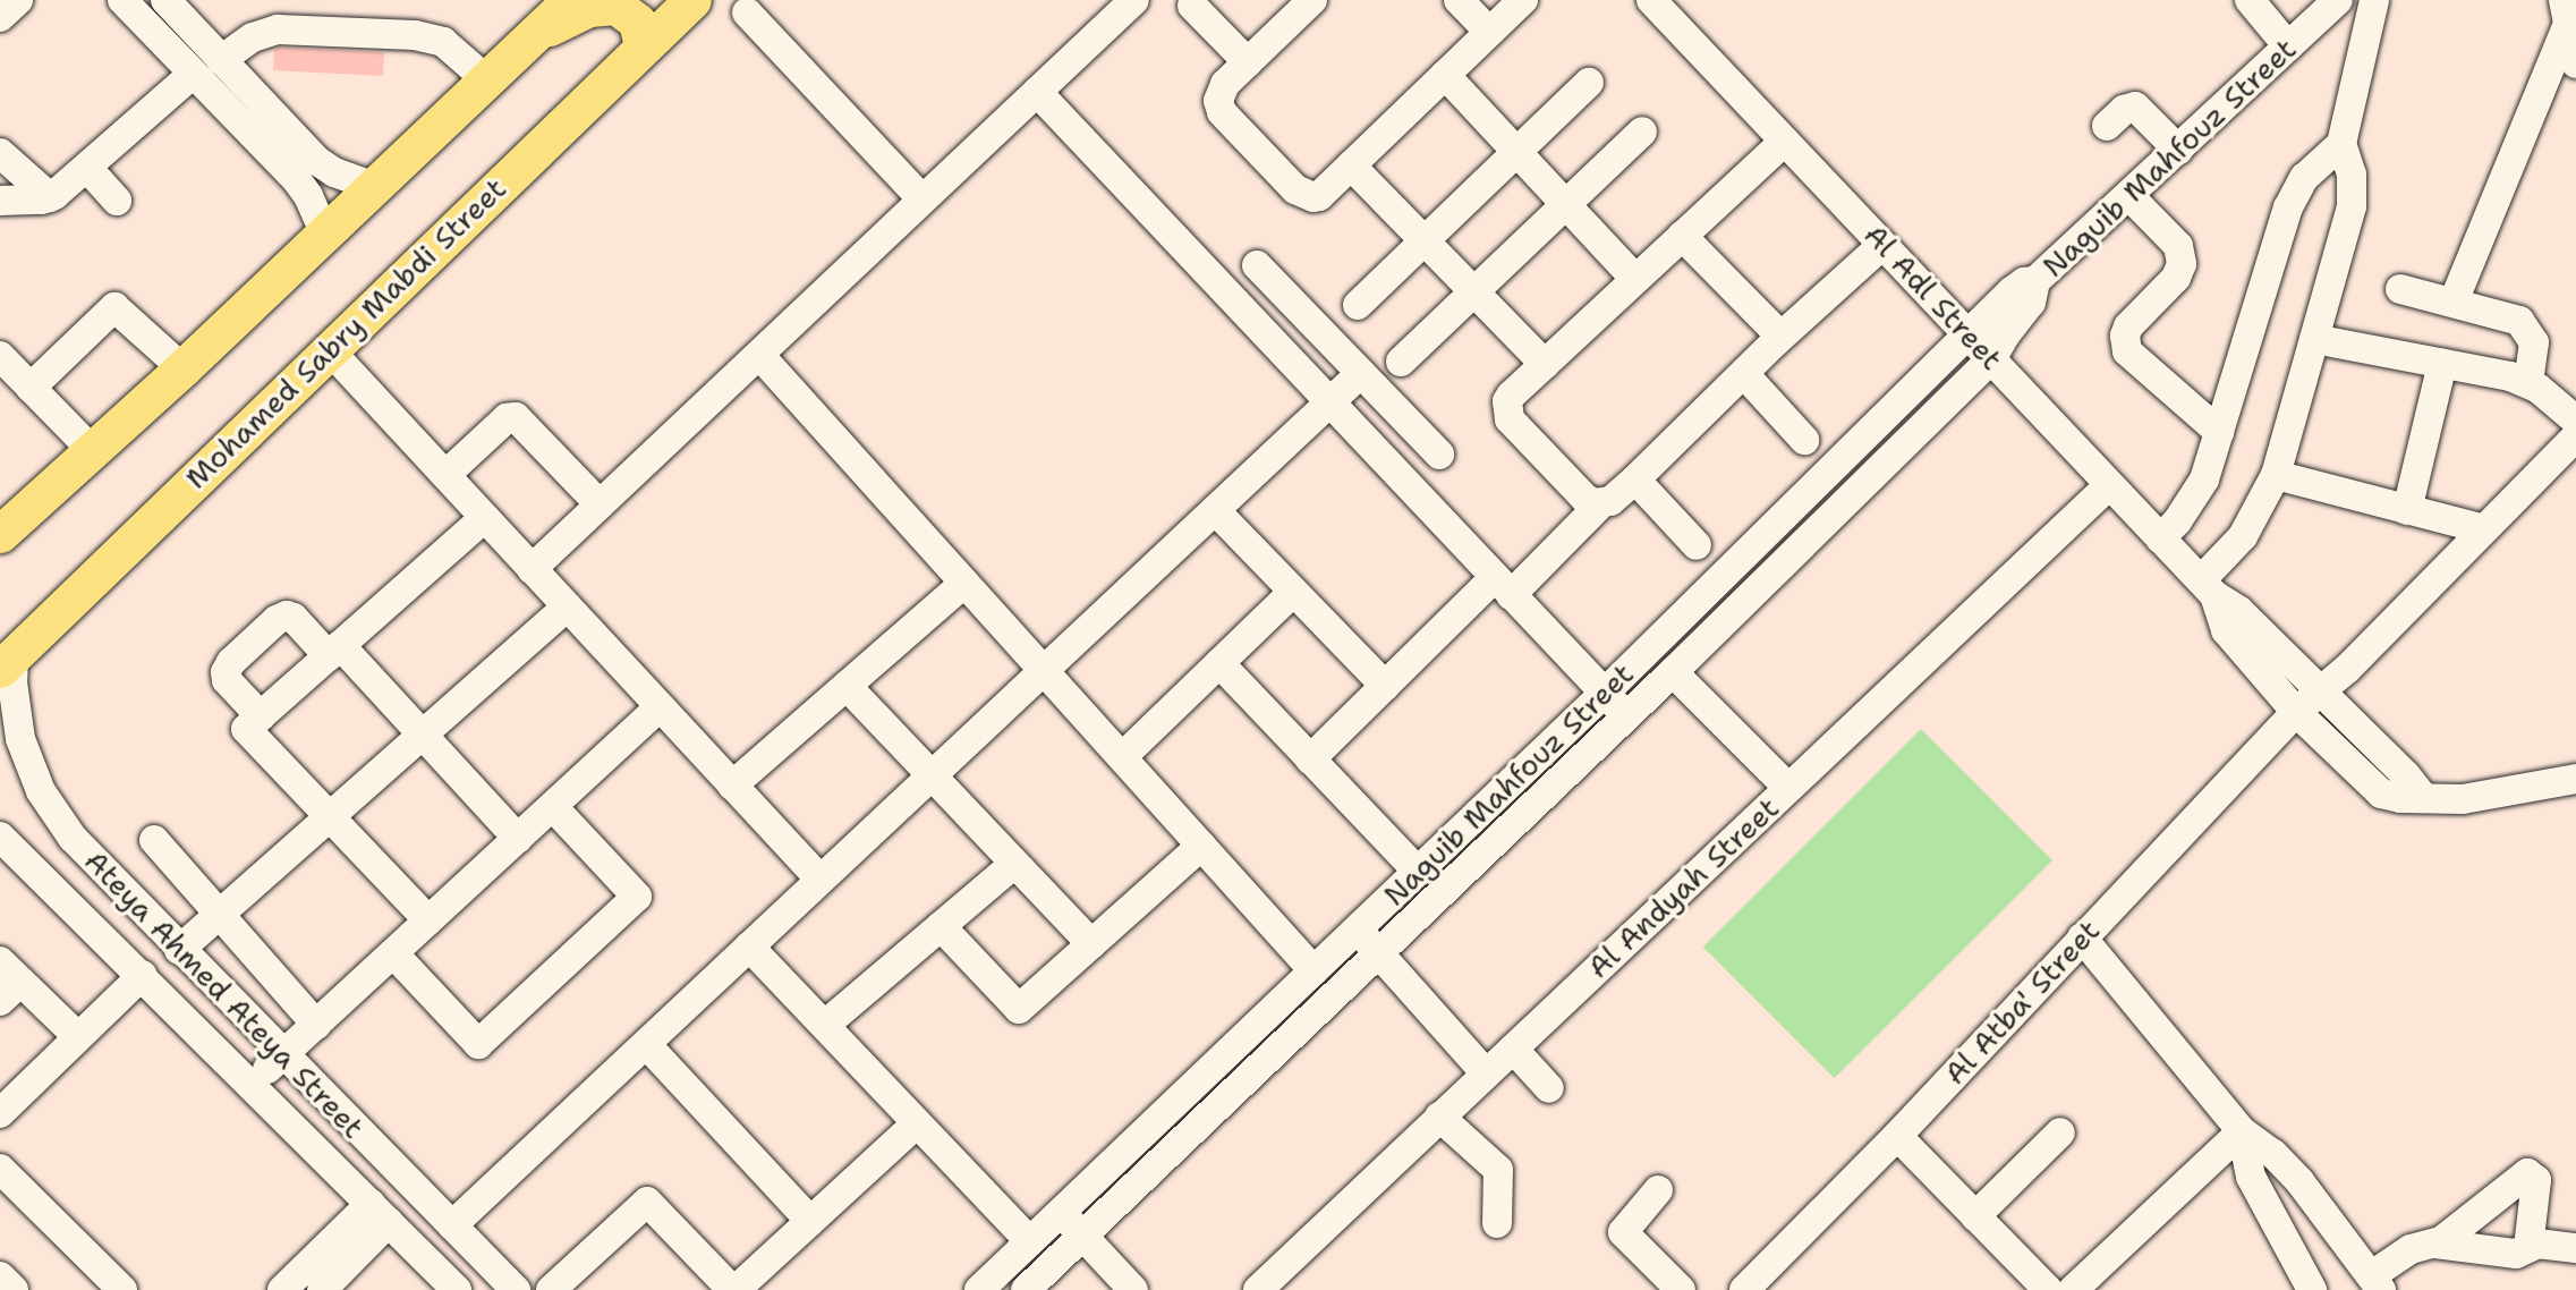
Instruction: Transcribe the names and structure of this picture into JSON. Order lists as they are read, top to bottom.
{
  "streets": {
    "main road": ["Mohamed Sabry Mabdi Street"],
    "street": [
      "Naguib Mahfouz Street",
      "Al Adl Street",
      "Al Andyah Street",
      "Ateya Ahmed Ateya Street",
      "Al Atba' Street"
    ]
  },
  "crossings": [
    ["Naguib Mahfouz Street", "Al Adl Street"],
    ["Al Adl Street", "Al Andyah Street"],
    ["Al Adl Street", "Al Atba' Street"],
    ["Mohamed Sabry Mabdi Street", "Ateya Ahmed Ateya Street"]
  ]
}
